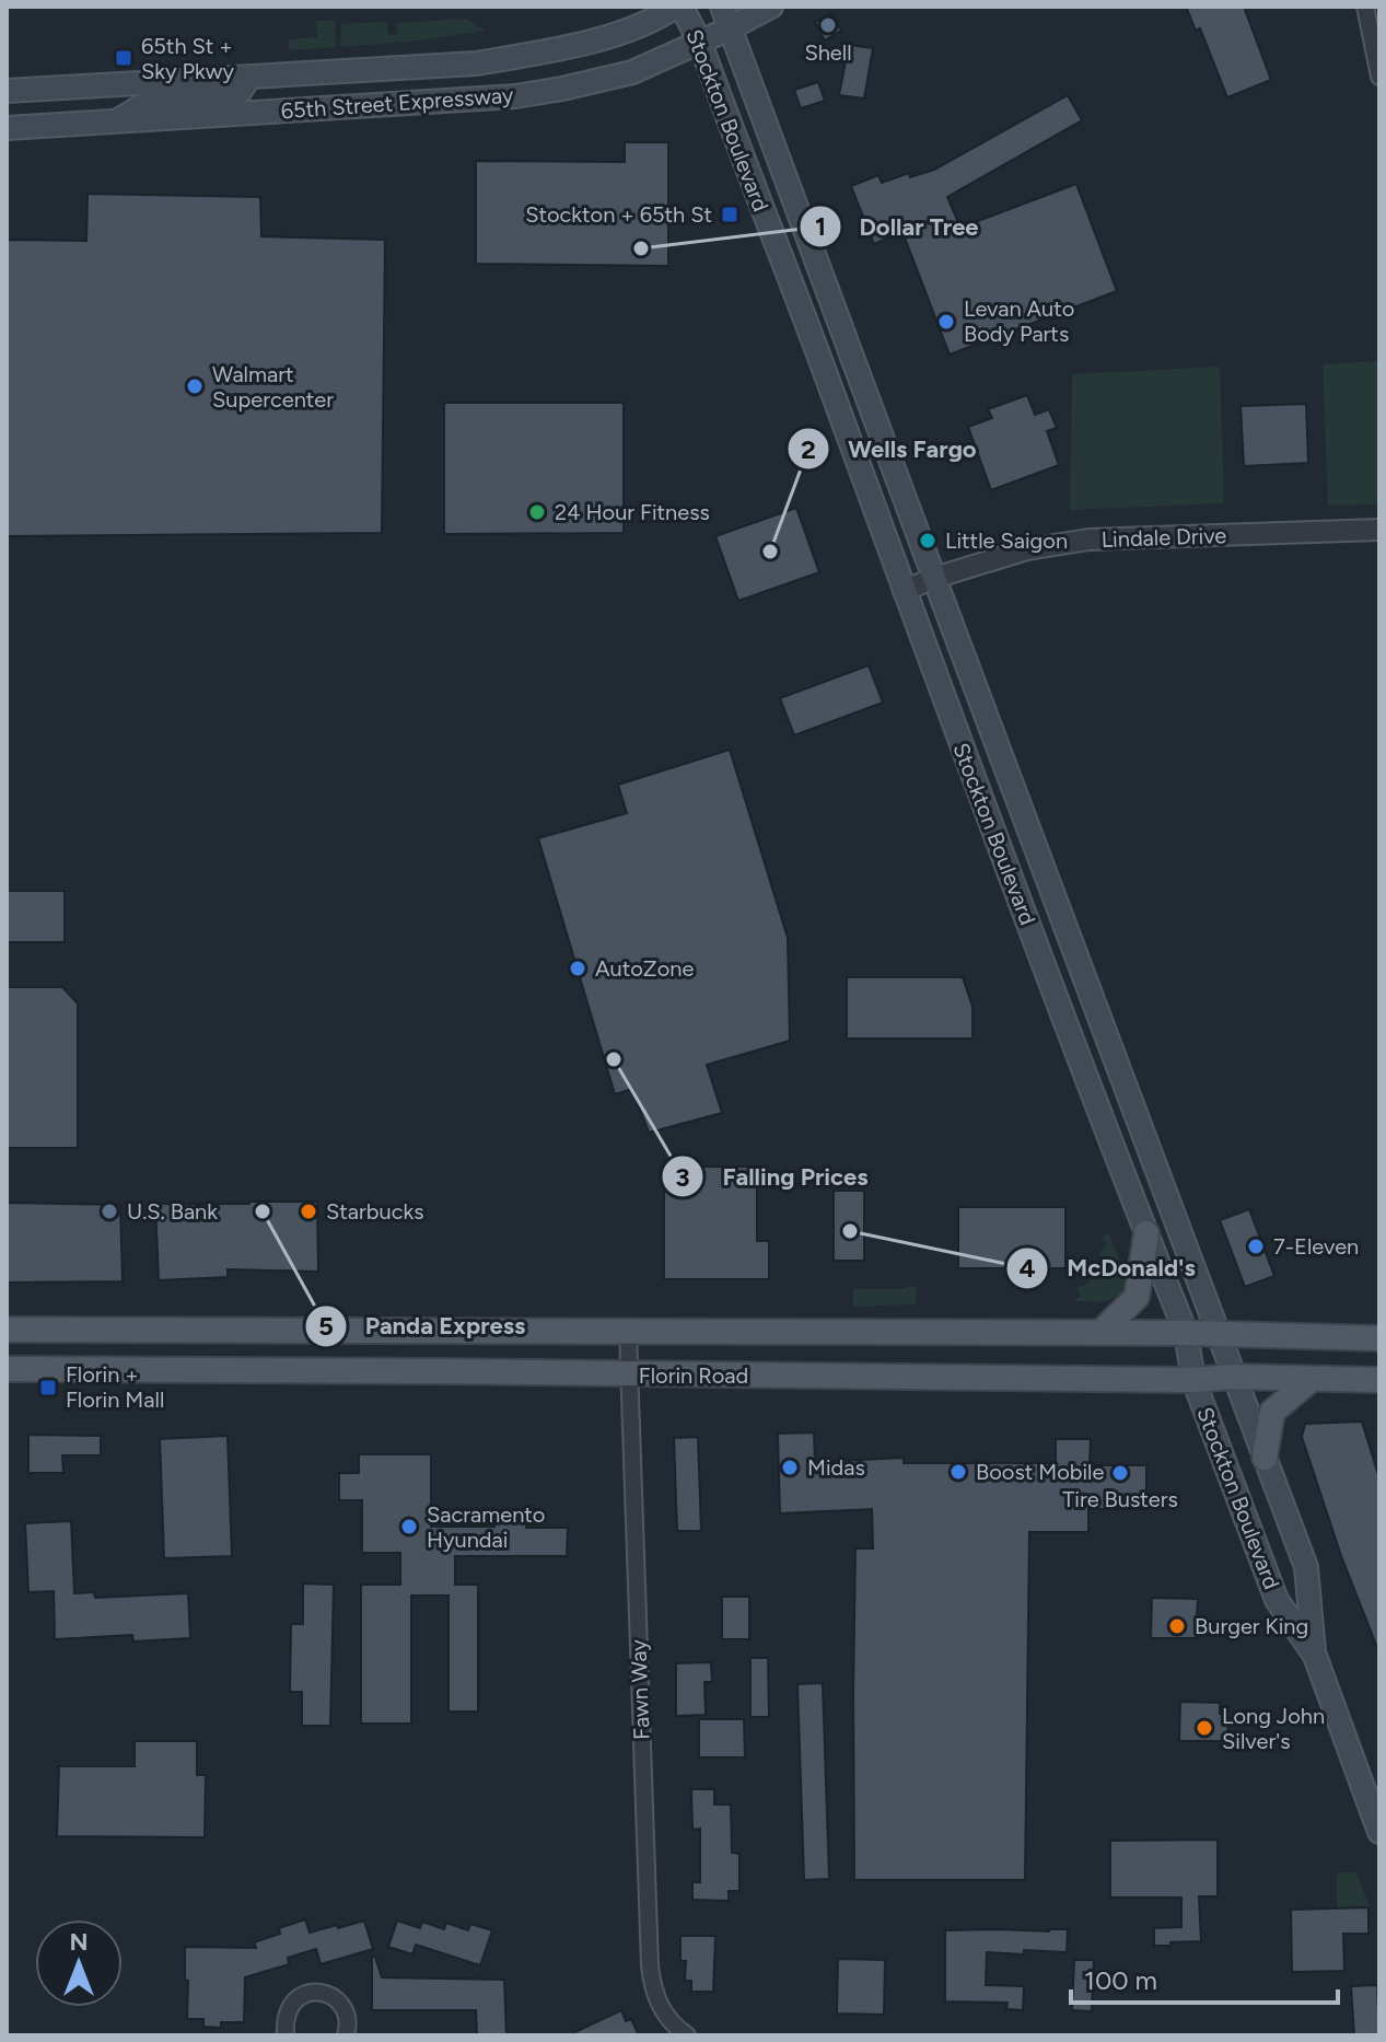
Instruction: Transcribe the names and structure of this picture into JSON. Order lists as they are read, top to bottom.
{
  "streets": {
    "main road": ["65th Street Expressway", "Stockton Boulevard", "Florin Road"],
    "street": ["Lindale Drive", "Fawn Way"]
  },
  "crossings": [
    ["65th Street Expressway", "Stockton Boulevard"],
    ["Stockton Boulevard", "Lindale Drive"],
    ["Stockton Boulevard", "Florin Road"],
    ["Florin Road", "Fawn Way"]
  ],
  "places": {
    "other": [
      "Shell",
      "Dollar Tree",
      "Levan Auto Body Parts",
      "Walmart Supercenter",
      "24 Hour Fitness",
      "Little Saigon",
      "Wells Fargo",
      "AutoZone",
      "Falling Prices",
      "U.S. Bank",
      "Panda Express",
      "Starbucks",
      "McDonald's",
      "7-Eleven",
      "Midas",
      "Boost Mobile",
      "Tire Busters",
      "Sacramento Hyundai",
      "Burger King",
      "Long John Silver's"
    ],
    "transit": ["65th St + Sky Pkwy", "Stockton + 65th St", "Florin + Florin Mall"]
  },
  "scale_bar": "100 m",
  "north": "top"
}
